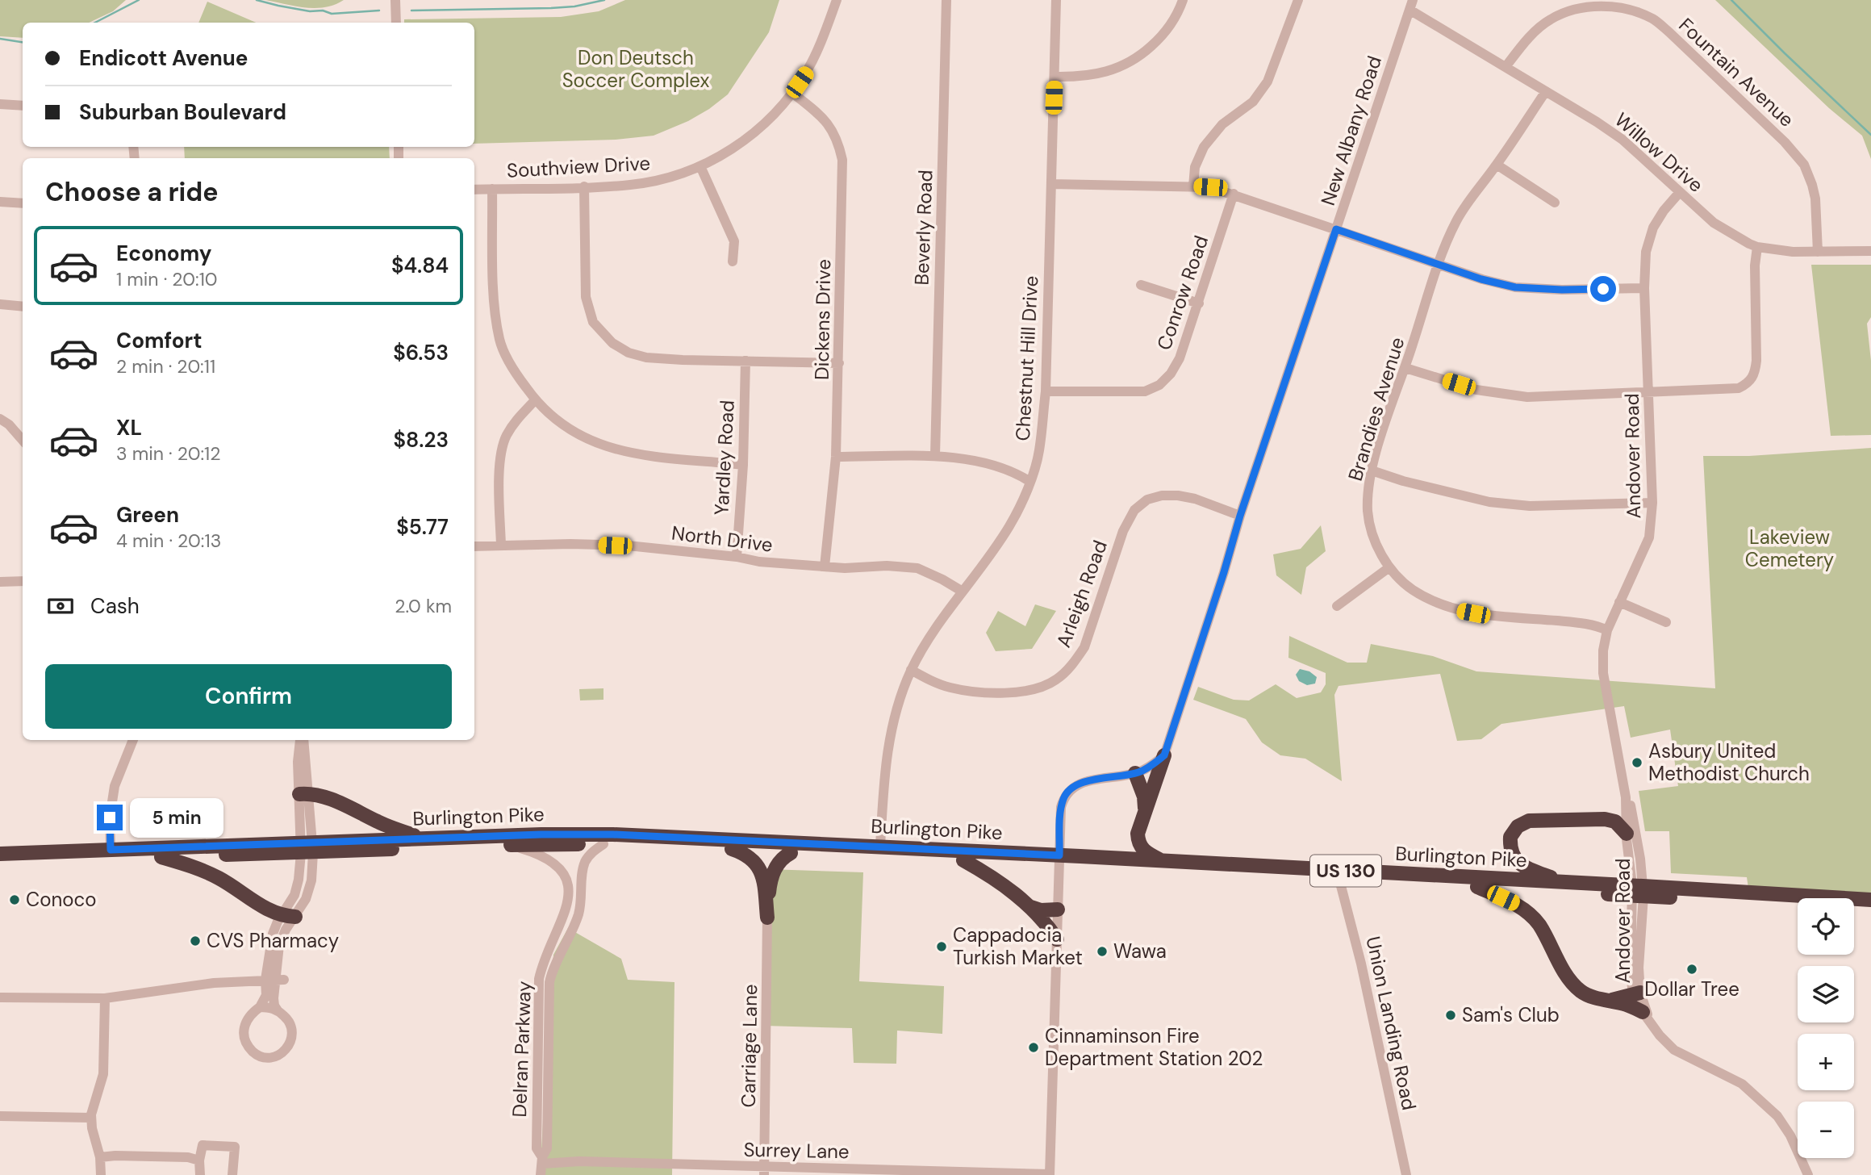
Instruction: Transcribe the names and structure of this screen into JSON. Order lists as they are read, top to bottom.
{
  "streets": {
    "highway": ["Burlington Pike", "US 130"],
    "street": [
      "Fountain Avenue",
      "New Albany Road",
      "Willow Drive",
      "Southview Drive",
      "Beverly Road",
      "Conrow Road",
      "Dickens Drive",
      "Chestnut Hill Drive",
      "Brandies Avenue",
      "Andover Road",
      "Yardley Road",
      "North Drive",
      "Arleigh Road",
      "Union Landing Road",
      "Carriage Lane",
      "Delran Parkway",
      "Surrey Lane"
    ]
  },
  "crossings": [
    ["Fountain Avenue", "Willow Drive"],
    ["New Albany Road", "Willow Drive"],
    ["New Albany Road", "Arleigh Road"],
    ["Willow Drive", "Brandies Avenue"],
    ["Willow Drive", "Andover Road"],
    ["Southview Drive", "Dickens Drive"],
    ["Conrow Road", "Chestnut Hill Drive"],
    ["Dickens Drive", "North Drive"],
    ["Chestnut Hill Drive", "North Drive"],
    ["Chestnut Hill Drive", "Arleigh Road"],
    ["Chestnut Hill Drive", "Burlington Pike"],
    ["Brandies Avenue", "Andover Road"],
    ["Andover Road", "Burlington Pike"],
    ["Yardley Road", "North Drive"],
    ["Burlington Pike", "Union Landing Road"],
    ["Burlington Pike", "Delran Parkway"],
    ["Carriage Lane", "Surrey Lane"],
    ["Delran Parkway", "Surrey Lane"]
  ],
  "parks": ["Don Deutsch Soccer Complex", "Lakeview Cemetery"],
  "places": [
    "Asbury United Methodist Church",
    "Conoco",
    "CVS Pharmacy",
    "Cappadocia Turkish Market",
    "Wawa",
    "Dollar Tree",
    "Sam's Club",
    "Cinnaminson Fire Department Station 202"
  ],
  "page": {
    "banner": ["Endicott Avenue", "Suburban Boulevard"],
    "heading": "Choose a ride",
    "list": [
      {
        "name": "Economy",
        "note": "1 min · 20:10",
        "value": "$4.84"
      },
      {
        "name": "Comfort",
        "note": "2 min · 20:11",
        "value": "$6.53"
      },
      {
        "name": "XL",
        "note": "3 min · 20:12",
        "value": "$8.23"
      },
      {
        "name": "Green",
        "note": "4 min · 20:13",
        "value": "$5.77"
      }
    ],
    "pay": ["Cash", "2.0 km"],
    "buttons": "Confirm",
    "bubble": "5 min",
    "map_buttons": ["+", "−"]
  }
}
